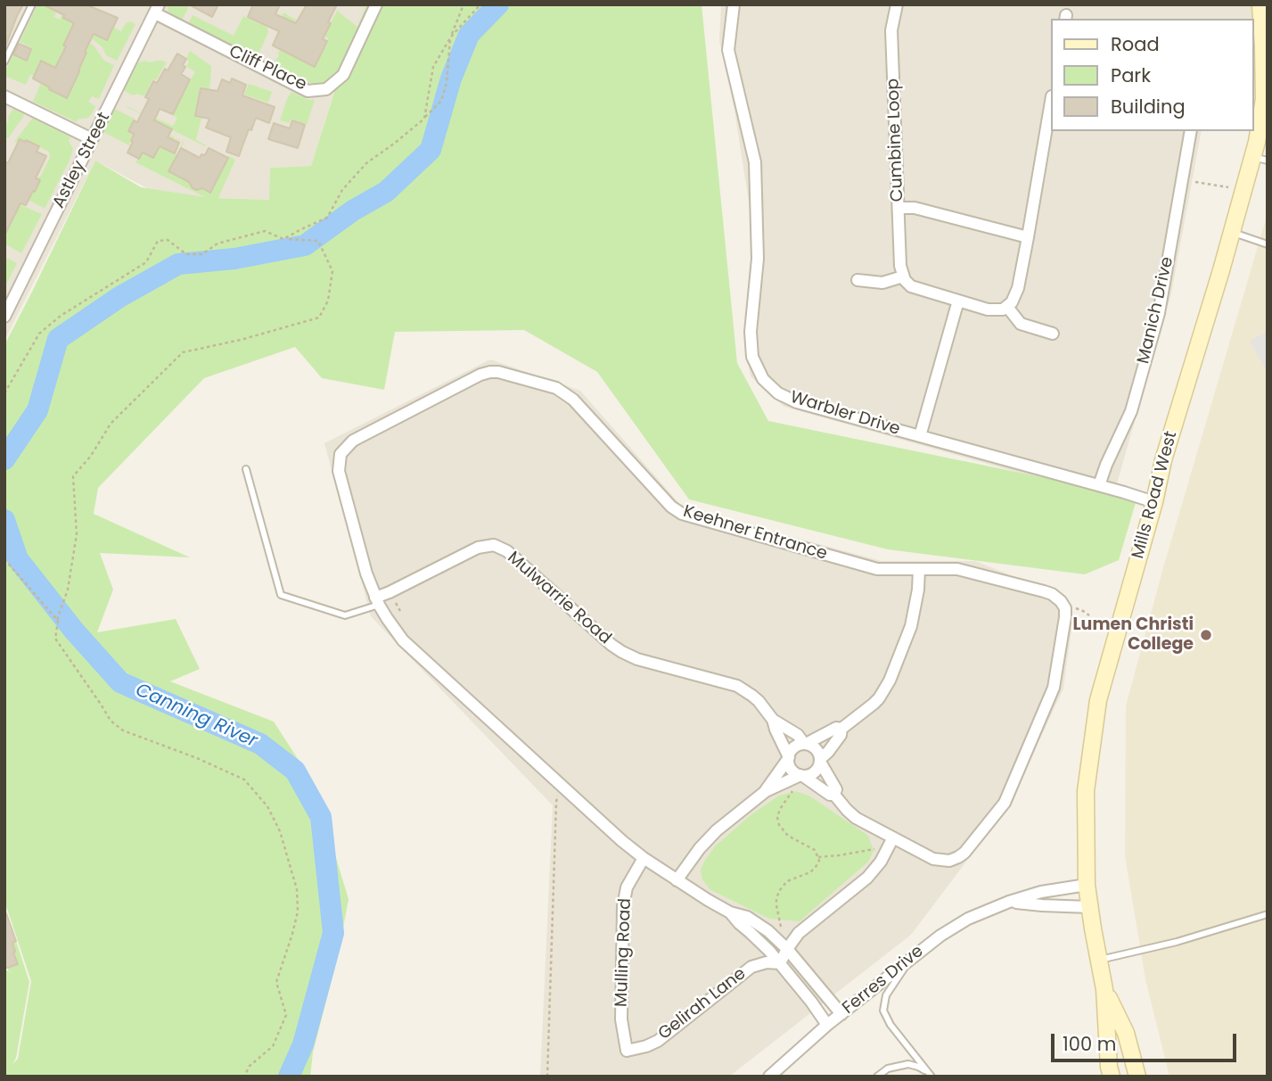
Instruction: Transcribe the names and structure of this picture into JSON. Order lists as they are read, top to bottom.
{
  "streets": {
    "main road": ["Mills Road West"],
    "street": [
      "Cliff Place",
      "Cumbine Loop",
      "Astley Street",
      "Manich Drive",
      "Warbler Drive",
      "Keehner Entrance",
      "Mulwarrie Road",
      "Mulling Road",
      "Ferres Drive",
      "Gelirah Lane"
    ]
  },
  "crossings": [
    ["Cliff Place", "Astley Street"],
    ["Manich Drive", "Warbler Drive"],
    ["Warbler Drive", "Mills Road West"],
    ["Mills Road West", "Ferres Drive"],
    ["Keehner Entrance", "Mulwarrie Road"],
    ["Keehner Entrance", "Mulling Road"],
    ["Keehner Entrance", "Ferres Drive"],
    ["Keehner Entrance", "Gelirah Lane"],
    ["Mulling Road", "Gelirah Lane"]
  ],
  "water": ["Canning River"],
  "places": ["Lumen Christi College"],
  "legend": ["Road", "Park", "Building"],
  "scale_bar": "100 m"
}
